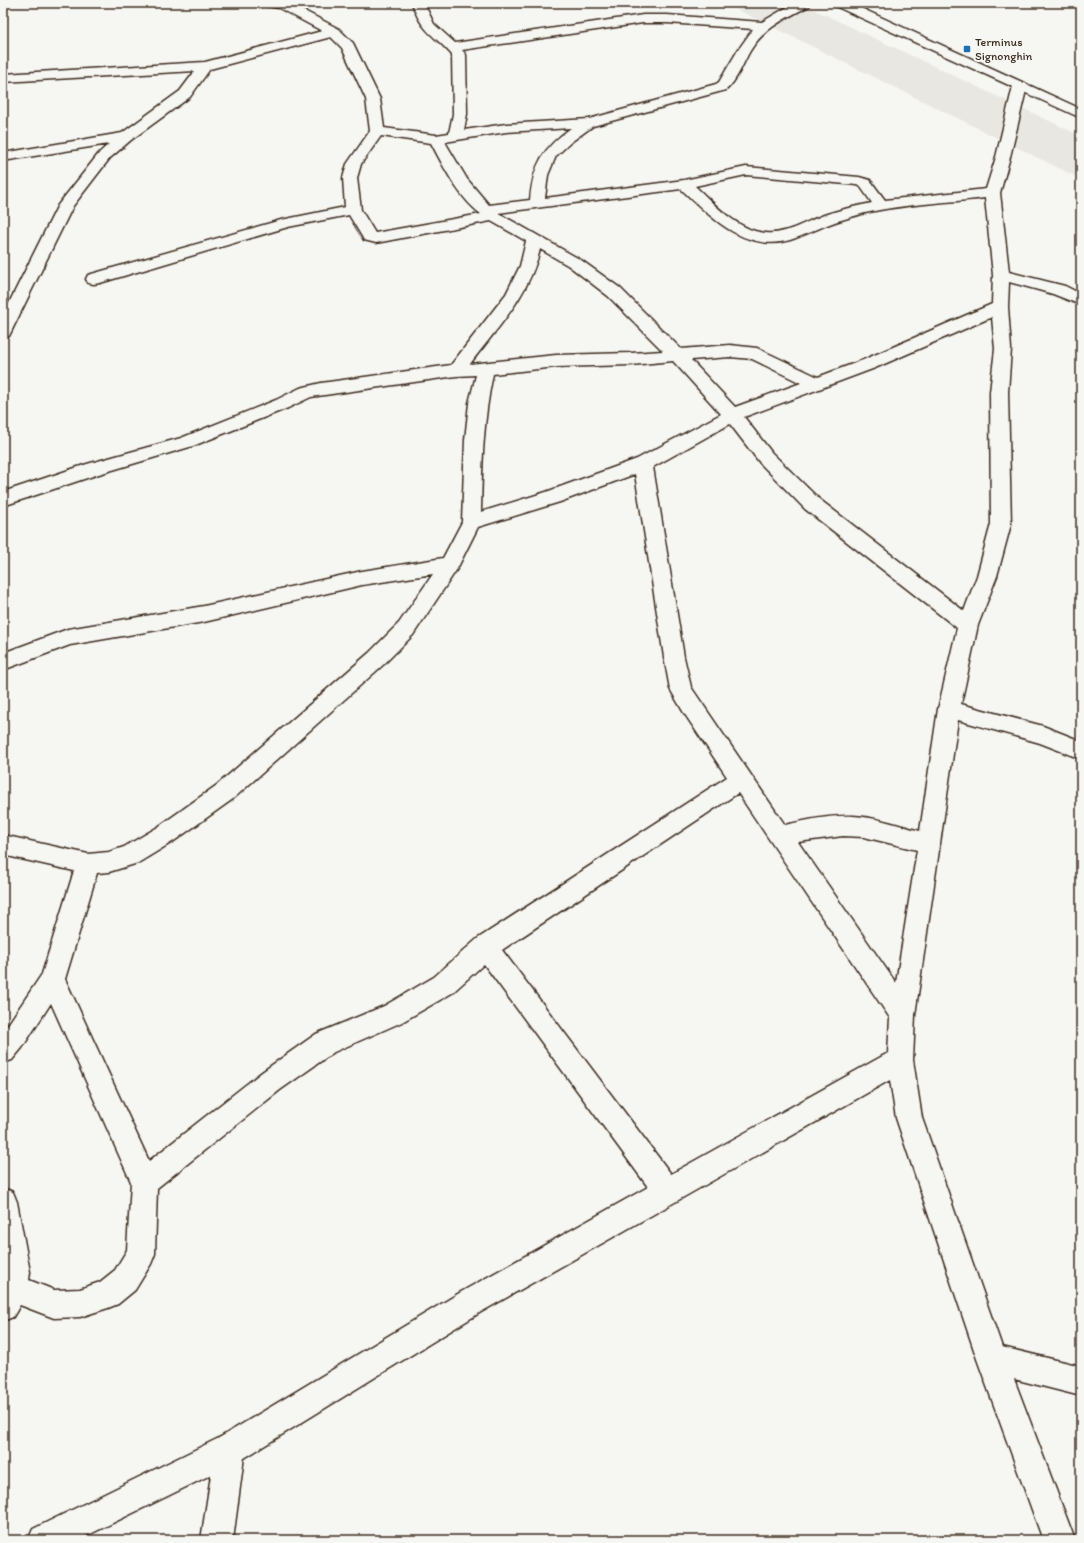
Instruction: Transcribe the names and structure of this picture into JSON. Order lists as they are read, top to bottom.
{
  "places": {
    "transit": ["Terminus Signonghin"]
  }
}
